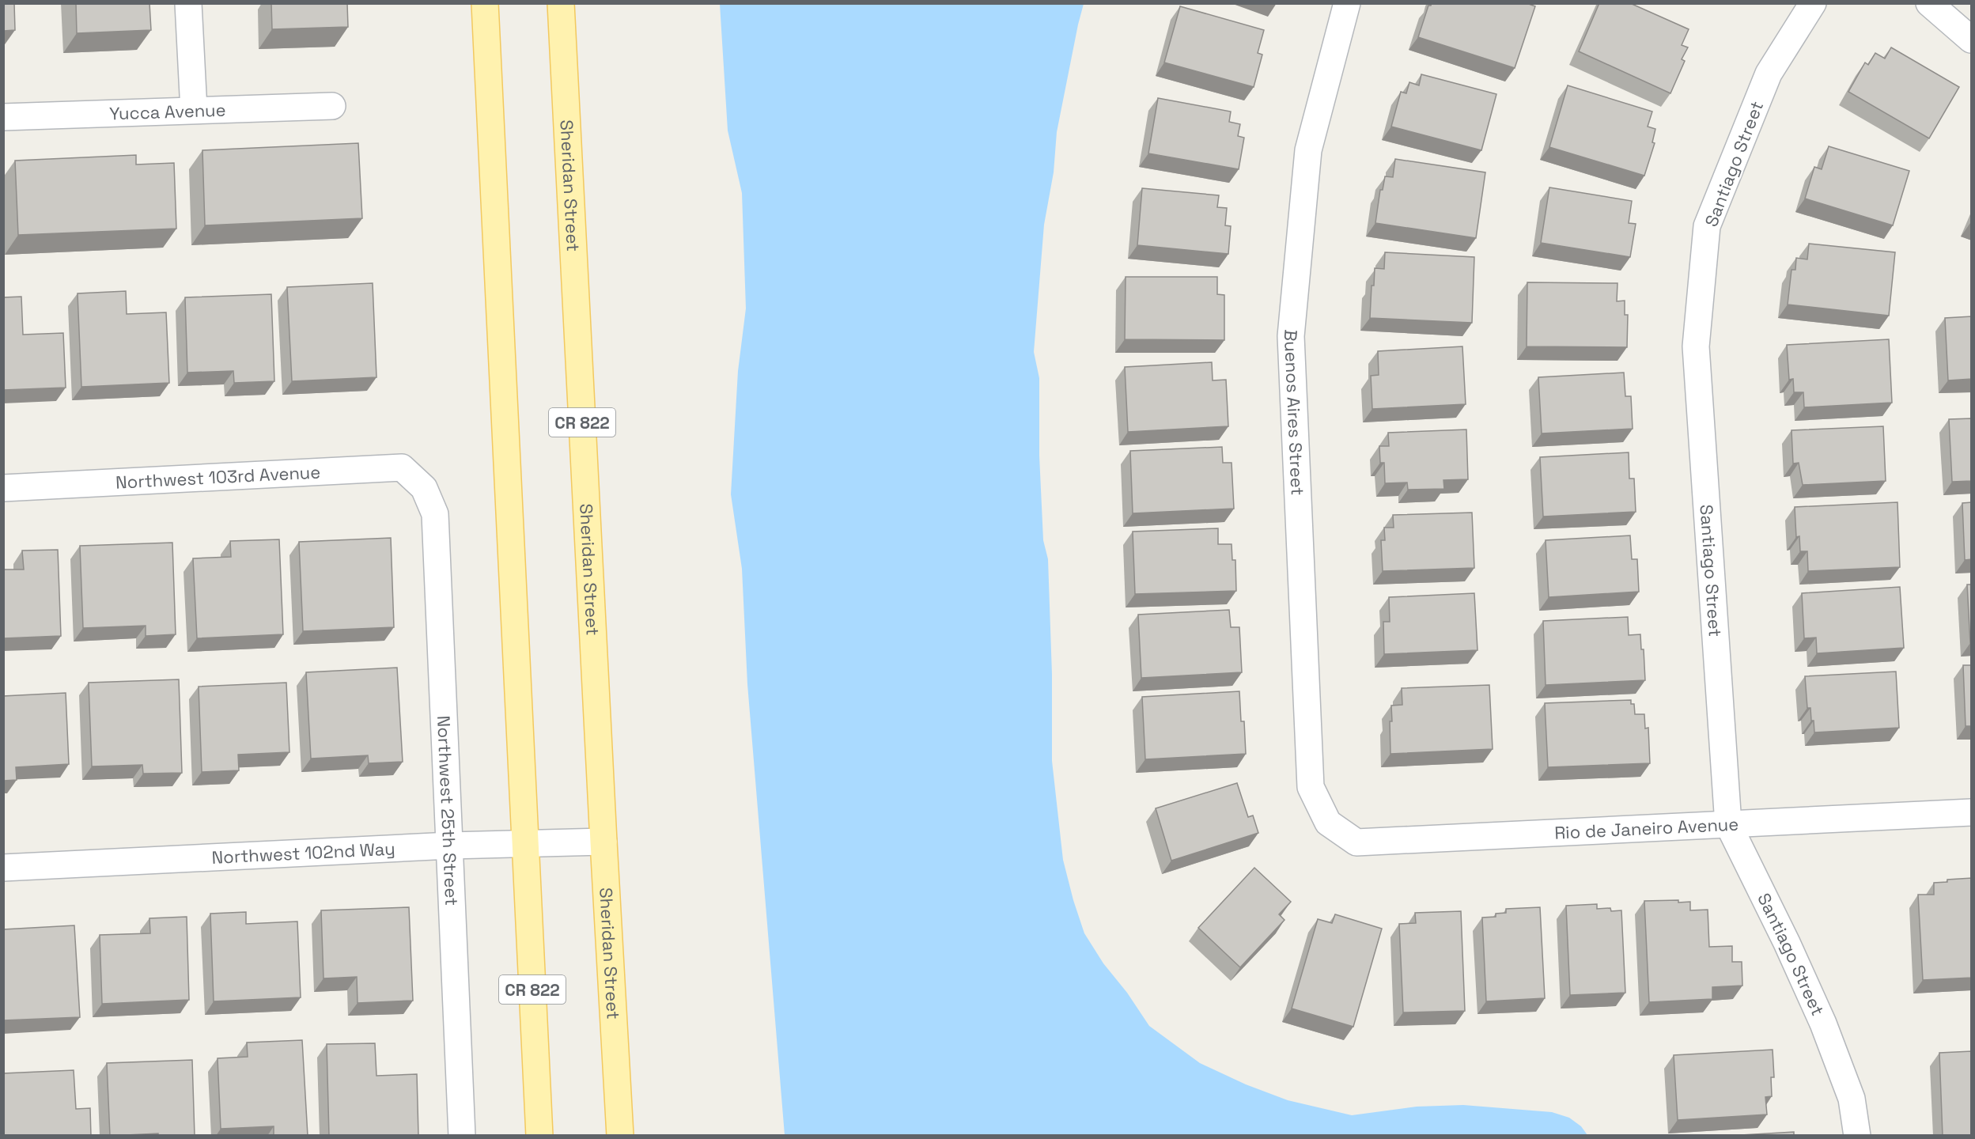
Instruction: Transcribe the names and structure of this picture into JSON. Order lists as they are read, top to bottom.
{
  "streets": {
    "main road": ["Sheridan Street", "CR 822"],
    "street": [
      "Yucca Avenue",
      "Santiago Street",
      "Buenos Aires Street",
      "Northwest 103rd Avenue",
      "Northwest 25th Street",
      "Rio de Janeiro Avenue",
      "Northwest 102nd Way"
    ]
  },
  "crossings": [
    ["Santiago Street", "Rio de Janeiro Avenue"],
    ["Sheridan Street", "Northwest 102nd Way"],
    ["Buenos Aires Street", "Rio de Janeiro Avenue"],
    ["CR 822", "Northwest 102nd Way"],
    ["Northwest 103rd Avenue", "Northwest 25th Street"],
    ["Northwest 25th Street", "Northwest 102nd Way"]
  ]
}
